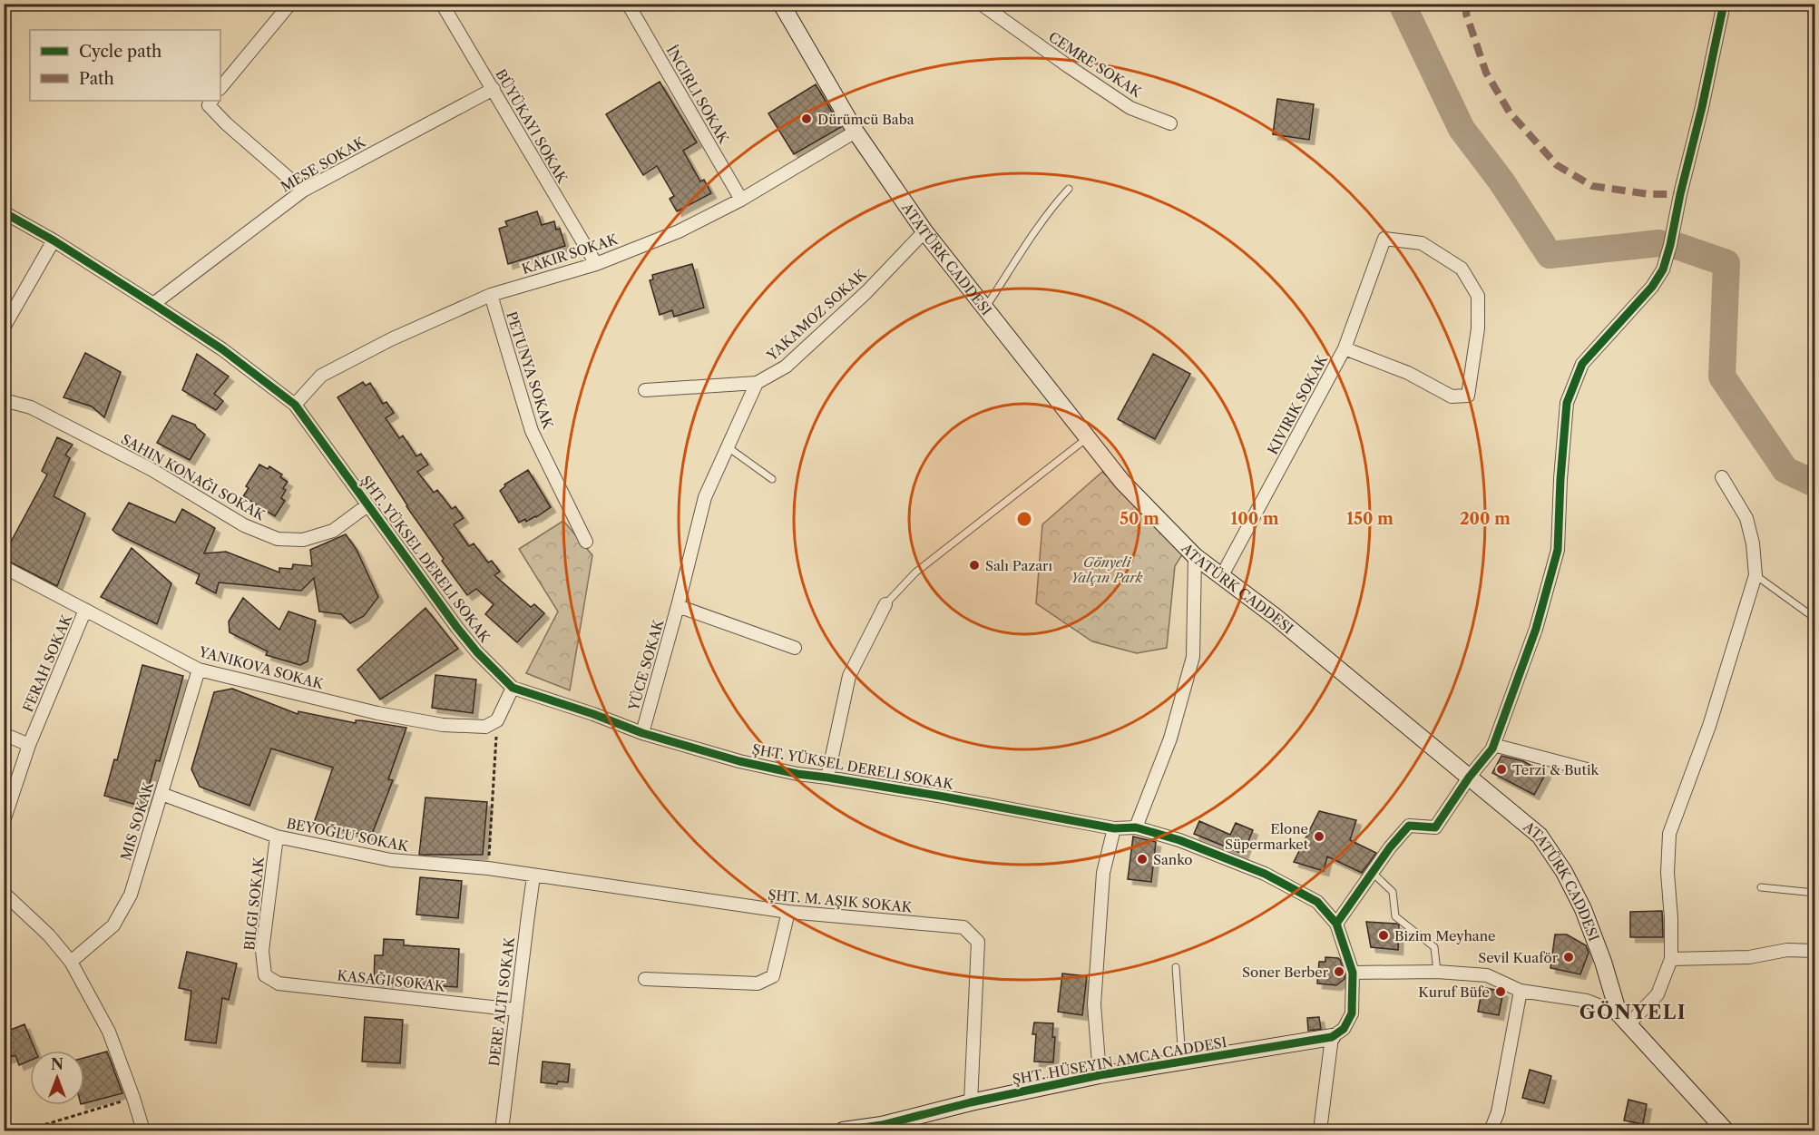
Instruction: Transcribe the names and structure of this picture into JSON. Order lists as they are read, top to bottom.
{
  "streets": {
    "main road": ["ATATÜRK CADDESI", "ŞHT. HÜSEYIN AMCA CADDESI"],
    "street": [
      "CEMRE SOKAK",
      "İNCIRLI SOKAK",
      "MESE SOKAK",
      "YAKAMOZ SOKAK",
      "PETUNYA SOKAK",
      "ŞHT. YÜKSEL DERELI SOKAK",
      "FERAH SOKAK",
      "YÜCE SOKAK",
      "MIS SOKAK",
      "BEYOĞLU SOKAK",
      "BILGI SOKAK"
    ]
  },
  "crossings": [
    ["MESE SOKAK", "ŞHT. YÜKSEL DERELI SOKAK"],
    ["ATATÜRK CADDESI", "YAKAMOZ SOKAK"],
    ["ŞHT. YÜKSEL DERELI SOKAK", "YÜCE SOKAK"],
    ["MIS SOKAK", "BEYOĞLU SOKAK"],
    ["BEYOĞLU SOKAK", "BILGI SOKAK"],
    ["BEYOĞLU SOKAK", "ŞHT. HÜSEYIN AMCA CADDESI"]
  ],
  "districts": ["GÖNYELI"],
  "parks": ["Gönyeli Yalçın Park"],
  "places": [
    "Dürümcü Baba",
    "Salı Pazarı",
    "Terzi & Butik",
    "Elone Süpermarket",
    "Sanko",
    "Bizim Meyhane",
    "Sevil Kuaför",
    "Soner Berber",
    "Kuruf Büfe"
  ],
  "legend": ["Cycle path", "Path"],
  "north": "top",
  "rings": [
    "50 m",
    "100 m",
    "150 m",
    "200 m"
  ]
}
